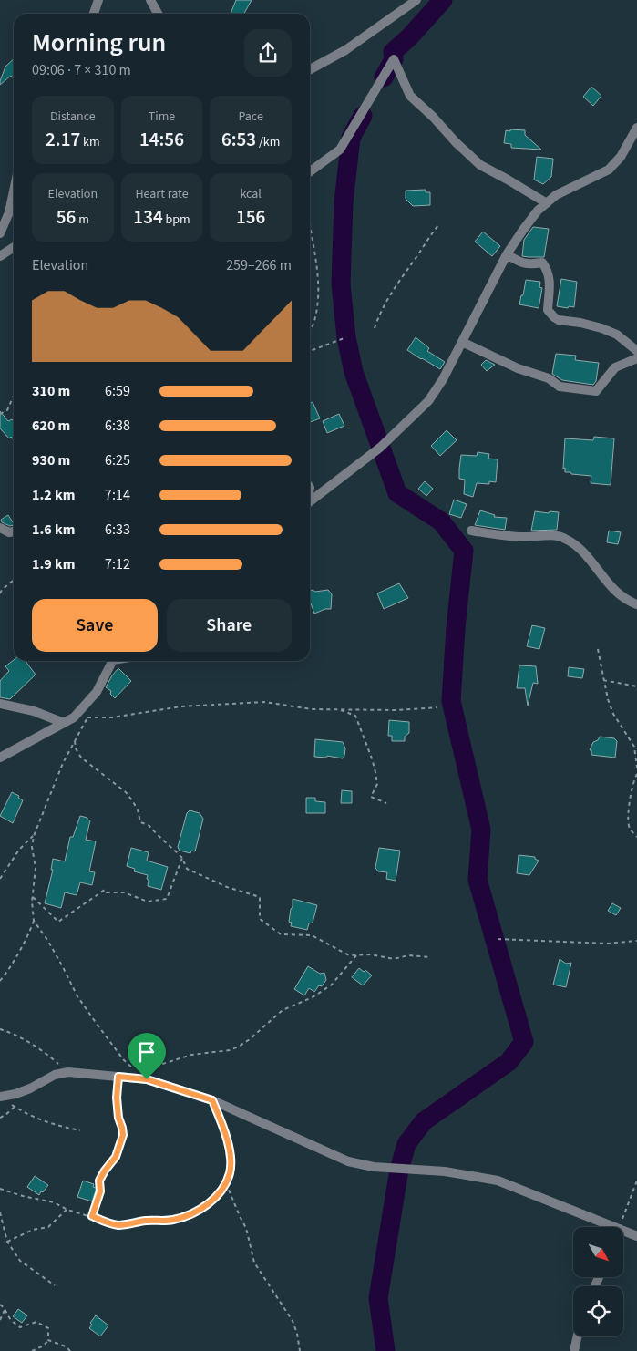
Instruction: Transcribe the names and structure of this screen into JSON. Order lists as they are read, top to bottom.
{
  "north": "bottom right",
  "page": {
    "heading": ["Morning run", "09:06 · 7 × 310 m"],
    "stats": [
      ["Distance", "2.17 km"],
      ["Time", "14:56"],
      ["Pace", "6:53 /km"],
      ["Elevation", "56 m"],
      ["Heart rate", "134 bpm"],
      ["kcal", "156"]
    ],
    "chart": ["Elevation", "259–266 m"],
    "list": [
      {
        "name": "310 m",
        "note": "6:59"
      },
      {
        "name": "620 m",
        "note": "6:38"
      },
      {
        "name": "930 m",
        "note": "6:25"
      },
      {
        "name": "1.2 km",
        "note": "7:14"
      },
      {
        "name": "1.6 km",
        "note": "6:33"
      },
      {
        "name": "1.9 km",
        "note": "7:12"
      }
    ],
    "buttons": ["Save", "Share"]
  }
}
